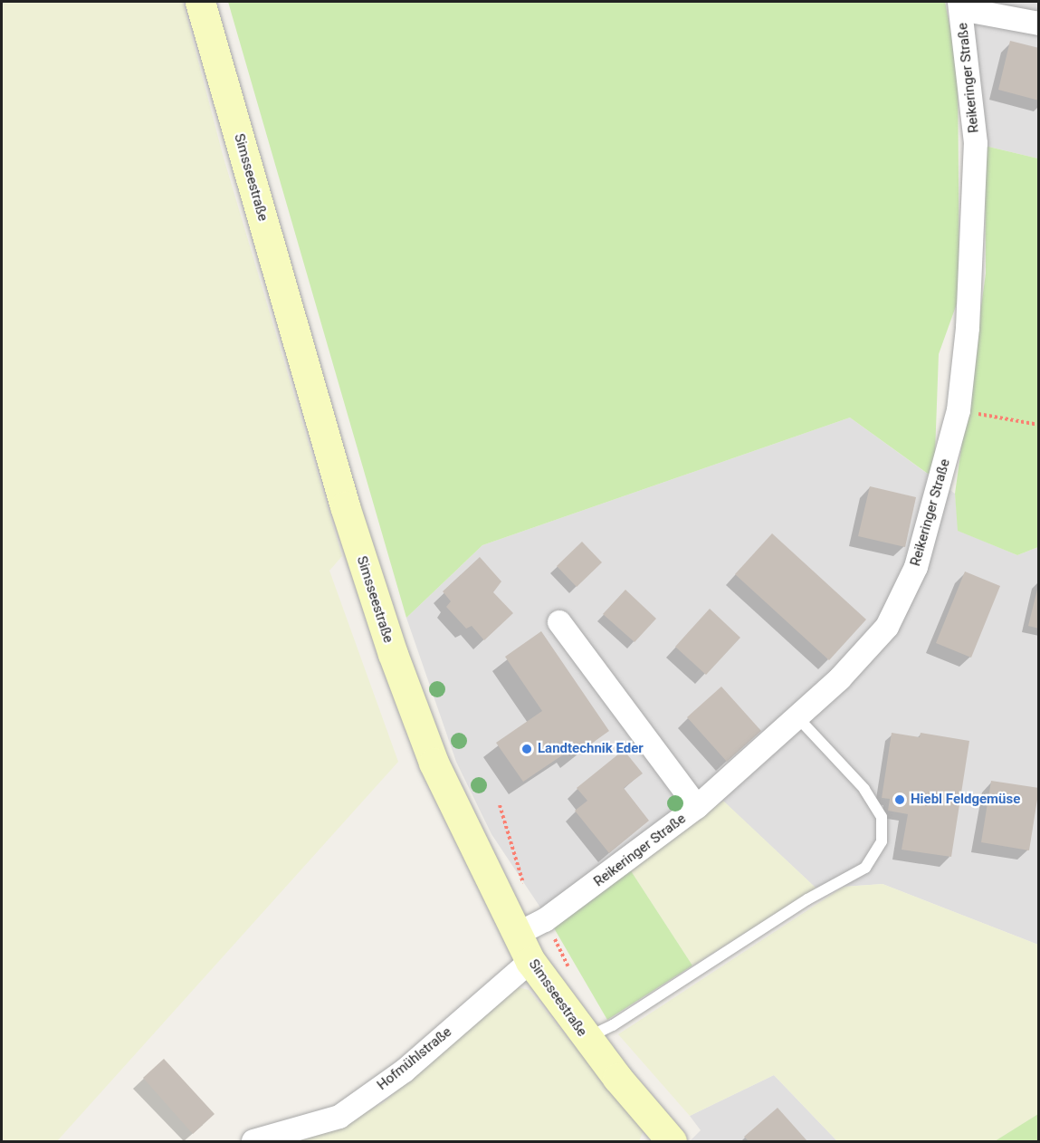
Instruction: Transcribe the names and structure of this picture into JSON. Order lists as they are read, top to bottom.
{
  "streets": {
    "main road": ["Simsseestraße"],
    "street": ["Reikeringer Straße", "Hofmühlstraße"]
  },
  "crossings": [
    ["Reikeringer Straße", "Simsseestraße"],
    ["Simsseestraße", "Hofmühlstraße"]
  ],
  "places": ["Landtechnik Eder", "Hiebl Feldgemüse"]
}
